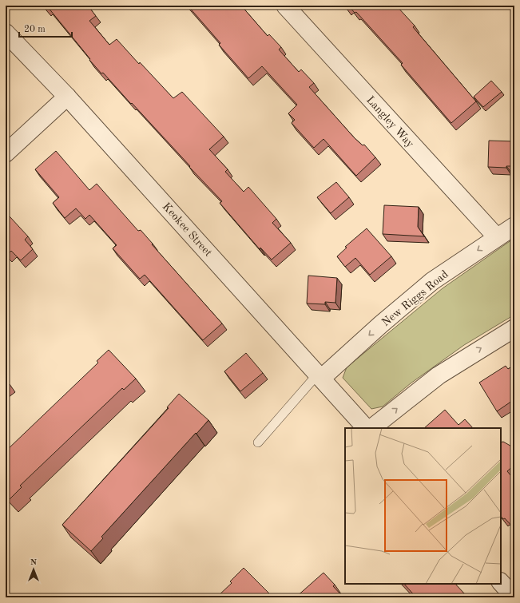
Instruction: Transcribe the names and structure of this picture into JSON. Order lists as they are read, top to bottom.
{
  "streets": {
    "street": ["Langley Way", "Keokee Street", "New Riggs Road"]
  },
  "crossings": [
    ["Langley Way", "New Riggs Road"],
    ["Keokee Street", "New Riggs Road"]
  ],
  "scale_bar": "20 m",
  "north": "top"
}
